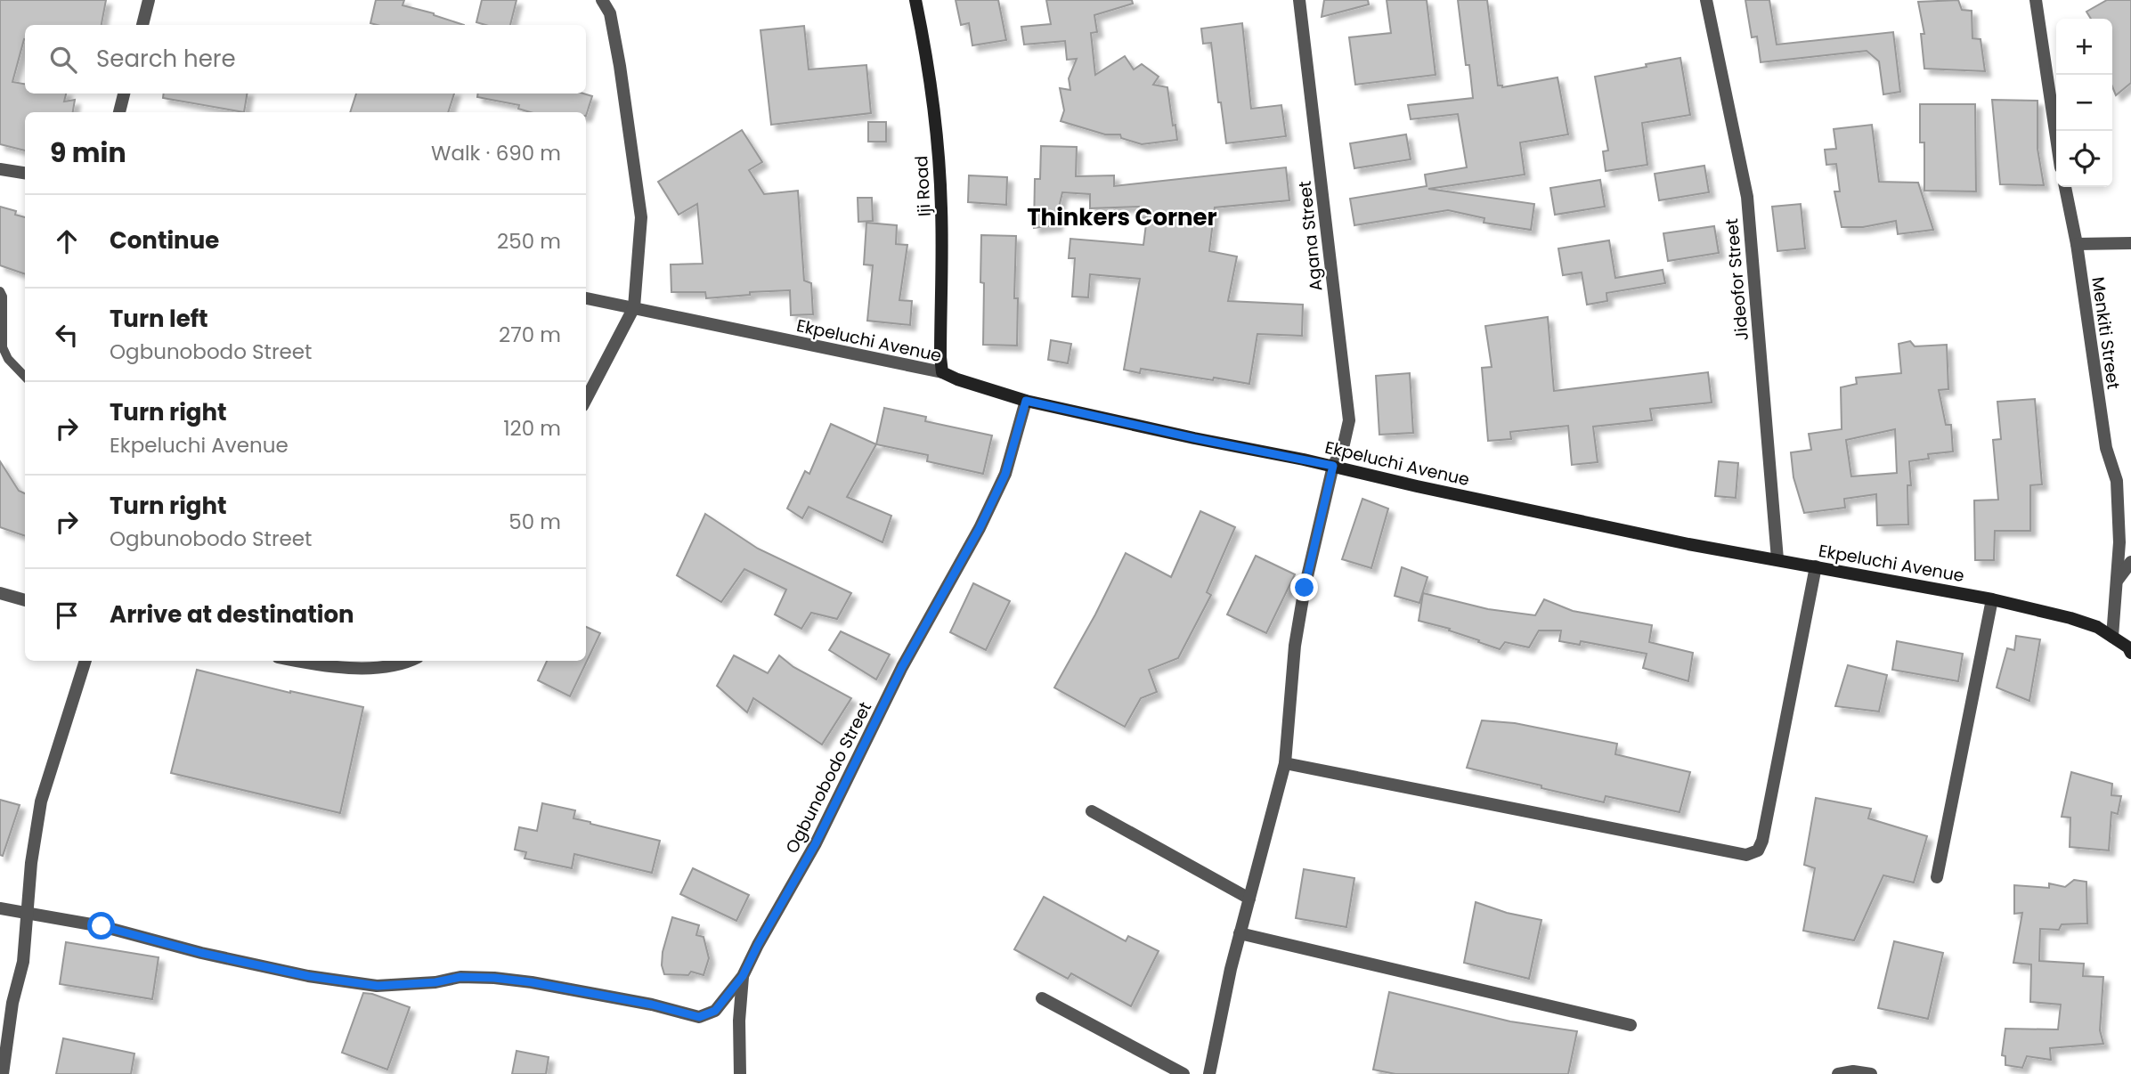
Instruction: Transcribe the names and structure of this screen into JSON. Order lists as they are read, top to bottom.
{
  "streets": {
    "street": [
      "Iji Road",
      "Agana Street",
      "Jideofor Street",
      "Menkiti Street",
      "Ekpeluchi Avenue",
      "Ogbunobodo Street"
    ]
  },
  "crossings": [
    ["Iji Road", "Ekpeluchi Avenue"],
    ["Agana Street", "Ekpeluchi Avenue"],
    ["Jideofor Street", "Ekpeluchi Avenue"],
    ["Menkiti Street", "Ekpeluchi Avenue"],
    ["Ekpeluchi Avenue", "Ogbunobodo Street"]
  ],
  "districts": ["Thinkers Corner"],
  "page": {
    "map_buttons": ["+", "−"],
    "search": "Search here",
    "heading": ["9 min", "Walk · 690 m"],
    "list": [
      ["Continue", "250 m"],
      ["Turn left", "Ogbunobodo Street", "270 m"],
      ["Turn right", "Ekpeluchi Avenue", "120 m"],
      ["Turn right", "Ogbunobodo Street", "50 m"],
      "Arrive at destination"
    ]
  }
}
